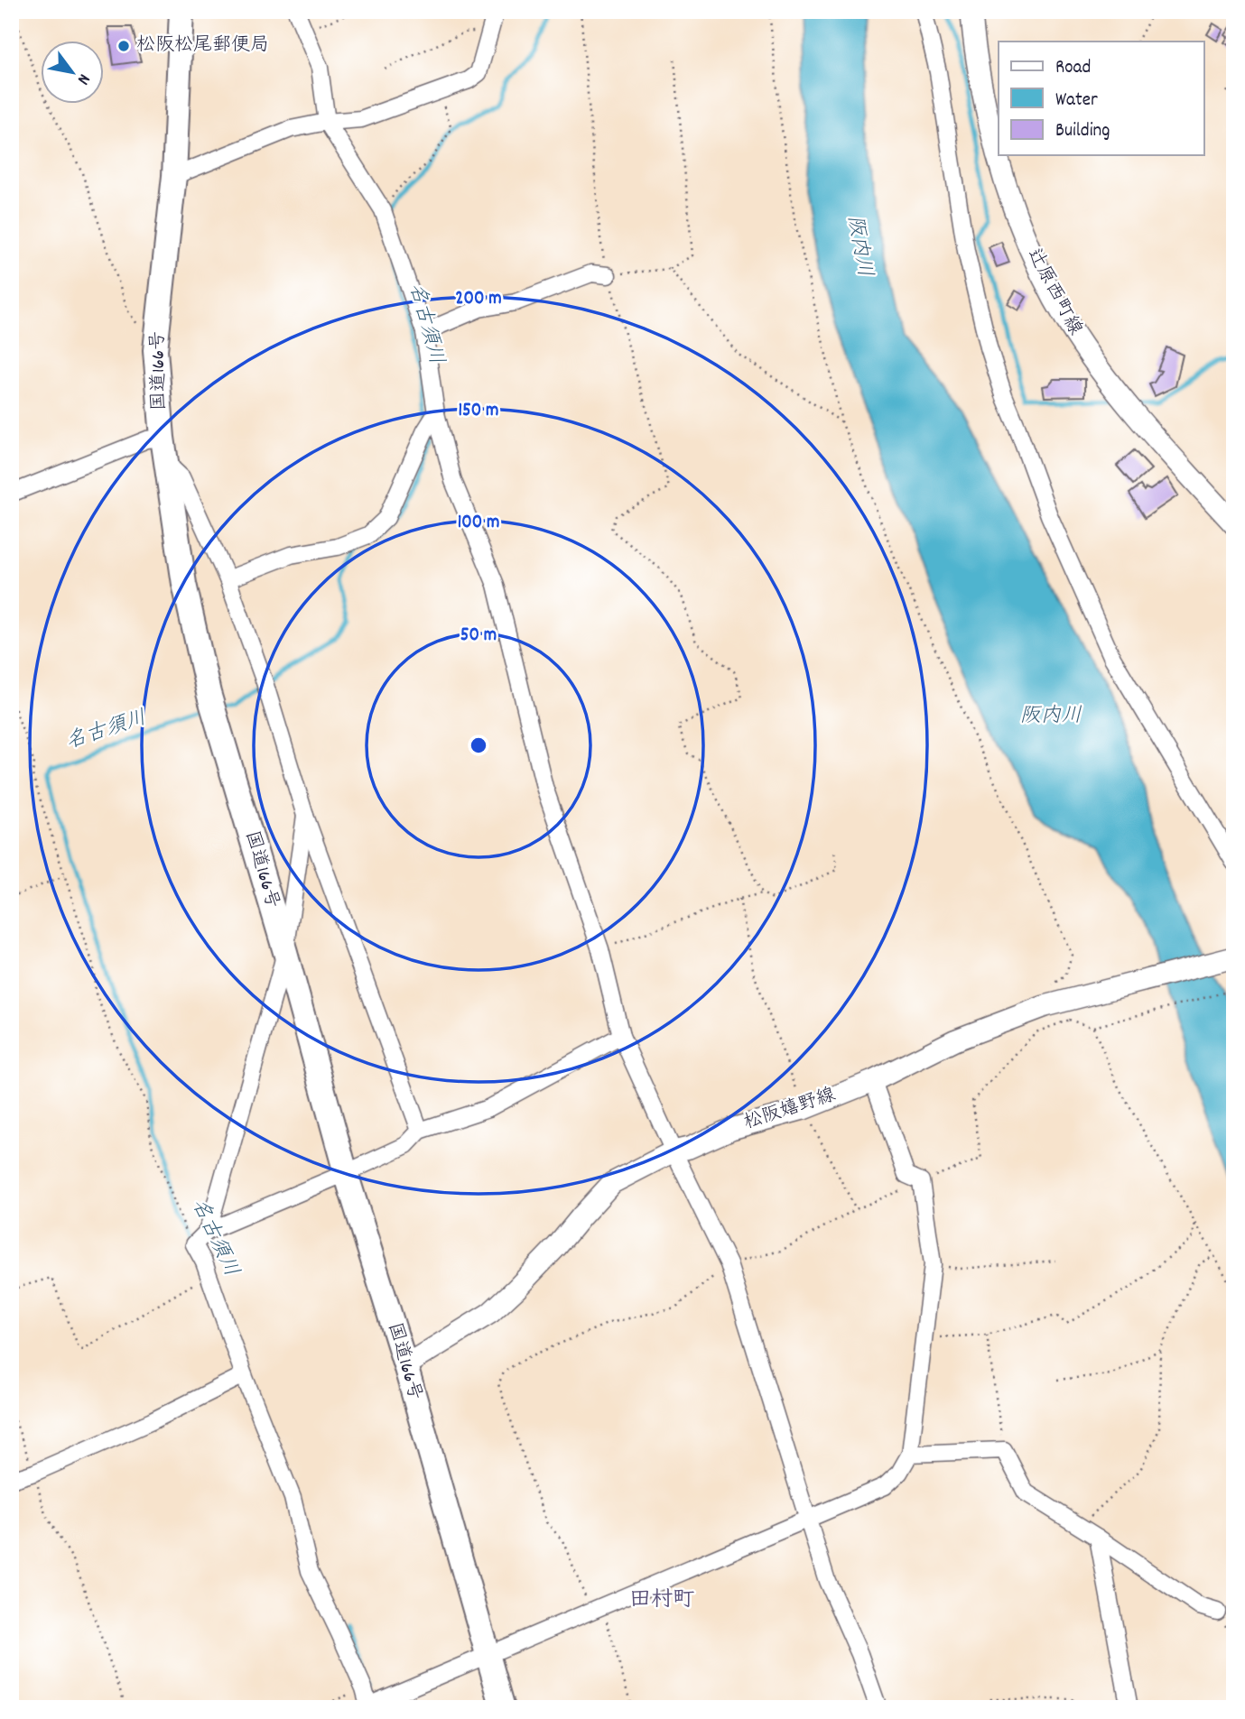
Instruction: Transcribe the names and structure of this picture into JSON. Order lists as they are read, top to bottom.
{
  "streets": {
    "highway": ["国道166号"],
    "main road": ["辻原西町線", "松阪嬉野線"]
  },
  "crossings": [
    ["国道166号", "松阪嬉野線"]
  ],
  "districts": ["田村町"],
  "water": ["阪内川", "名古須川"],
  "places": ["松阪松尾郵便局"],
  "legend": ["Road", "Water", "Building"],
  "north": "bottom right",
  "rings": [
    "200 m",
    "150 m",
    "100 m",
    "50 m"
  ]
}
